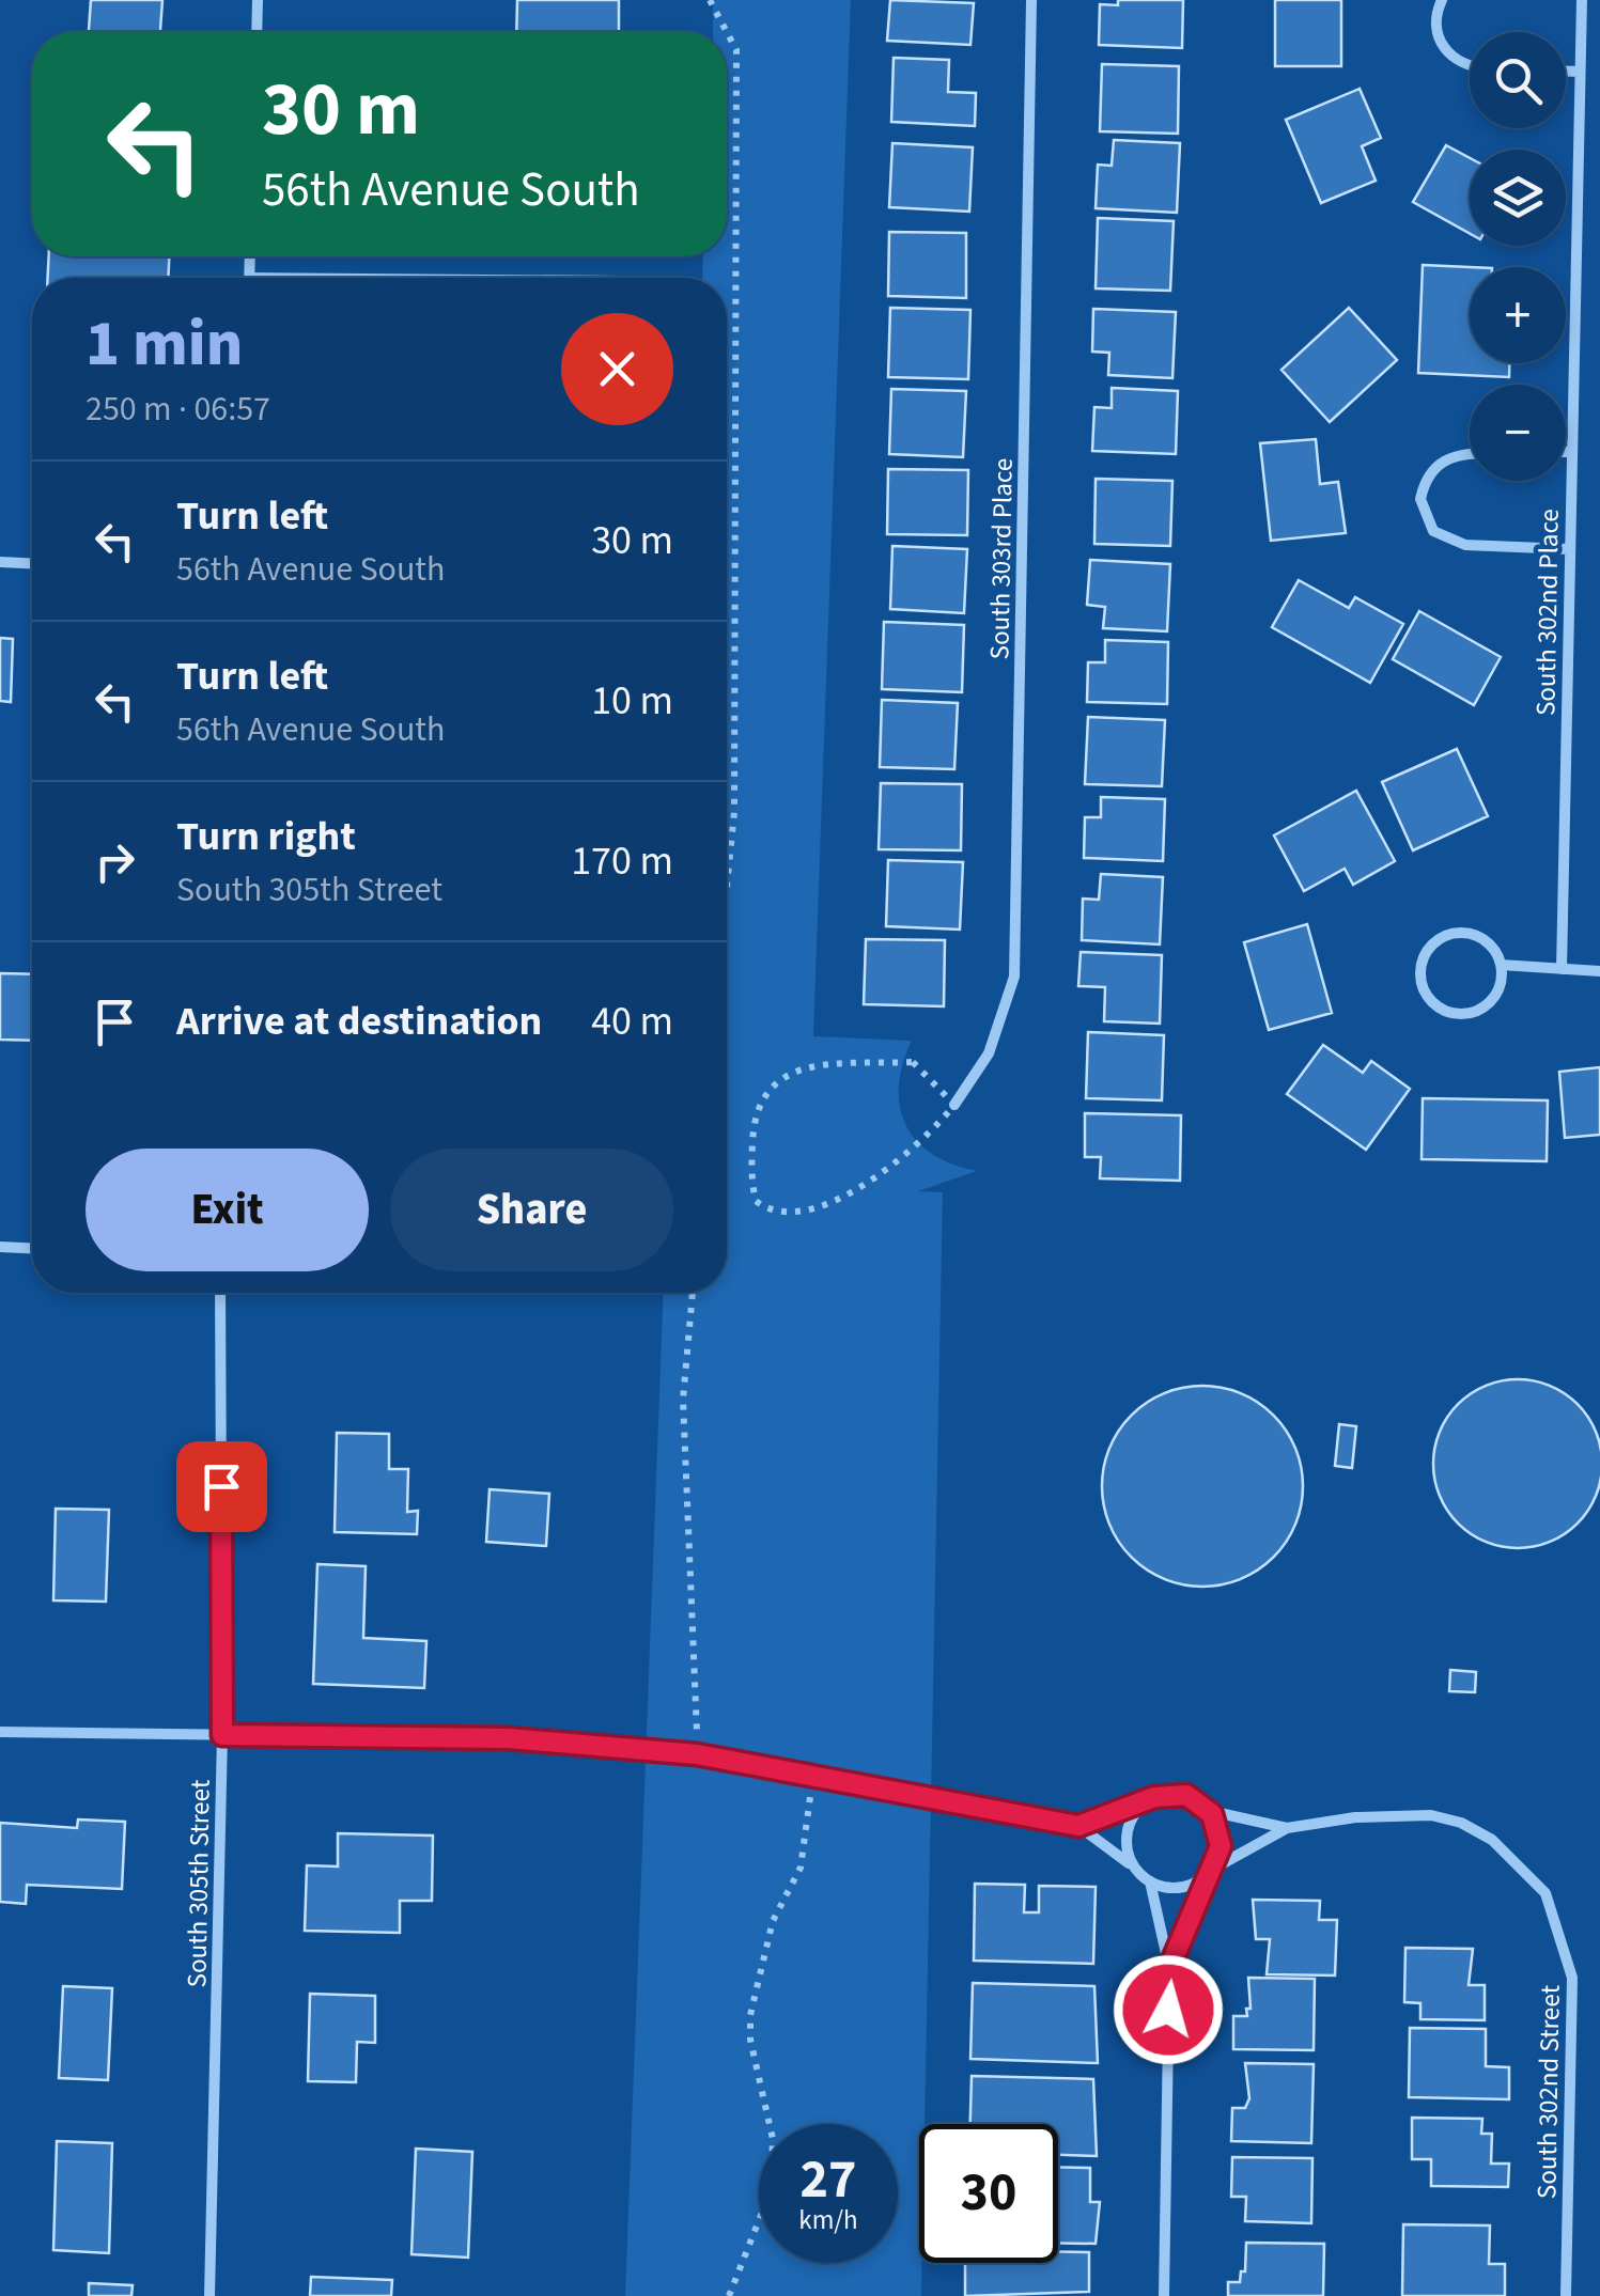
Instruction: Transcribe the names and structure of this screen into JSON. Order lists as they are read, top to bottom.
{
  "streets": {
    "street": [
      "South 303rd Place",
      "South 302nd Place",
      "South 305th Street",
      "South 302nd Street"
    ]
  },
  "page": {
    "map_buttons": ["+", "−"],
    "turn": ["30 m", "56th Avenue South"],
    "heading": ["1 min", "250 m · 06:57"],
    "list": [
      {
        "name": "Turn left",
        "note": "56th Avenue South",
        "value": "30 m"
      },
      {
        "name": "Turn left",
        "note": "56th Avenue South",
        "value": "10 m"
      },
      {
        "name": "Turn right",
        "note": "South 305th Street",
        "value": "170 m"
      },
      {
        "name": "Arrive at destination",
        "value": "40 m"
      }
    ],
    "buttons": ["Exit", "Share"],
    "speed": "27 km/h",
    "limit": "30"
  }
}
